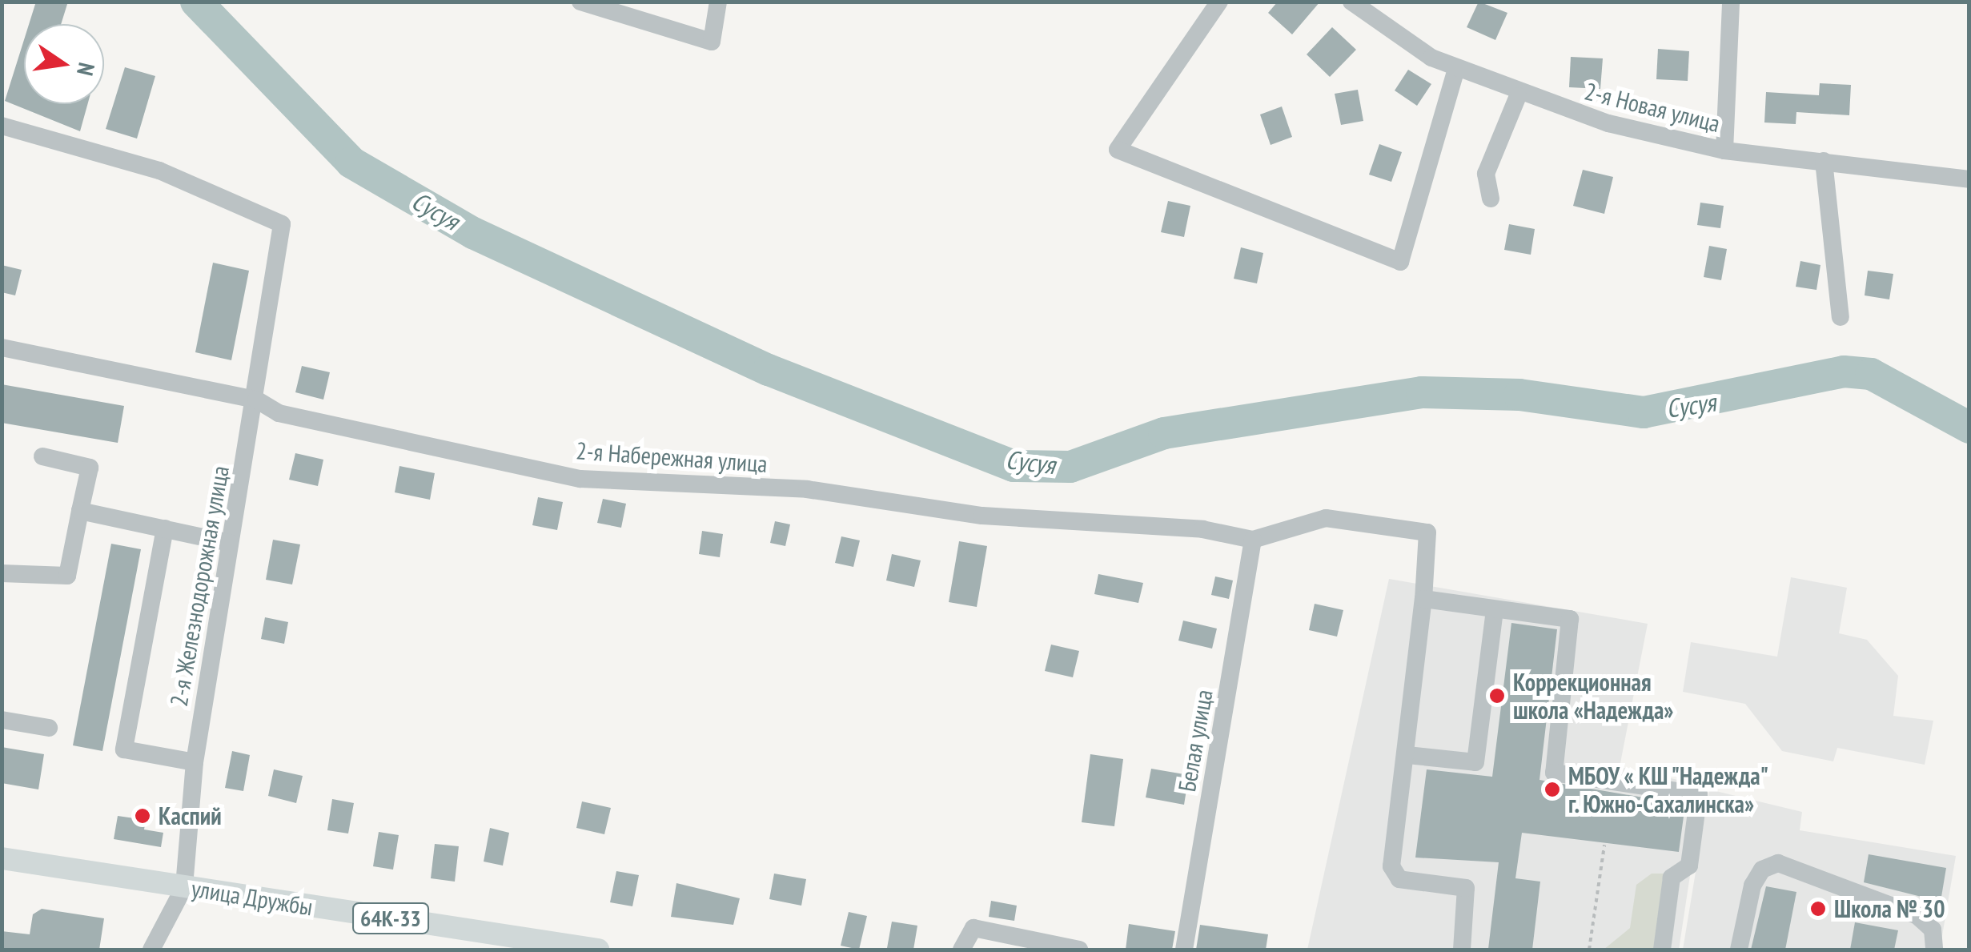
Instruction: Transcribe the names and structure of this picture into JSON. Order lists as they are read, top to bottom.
{
  "streets": {
    "main road": ["улица Дружбы", "64К-33"],
    "street": [
      "2-я Новая улица",
      "2-я Набережная улица",
      "2-я Железнодорожная улица",
      "Белая улица"
    ]
  },
  "crossings": [
    ["2-я Набережная улица", "2-я Железнодорожная улица"],
    ["2-я Набережная улица", "Белая улица"],
    ["2-я Железнодорожная улица", "улица Дружбы"]
  ],
  "water": ["Сусуя"],
  "places": [
    "Коррекционная школа «Надежда»",
    "МБОУ « КШ \"Надежда\" г. Южно-Сахалинска»",
    "Каспий",
    "Школа № 30"
  ],
  "north": "right"
}
